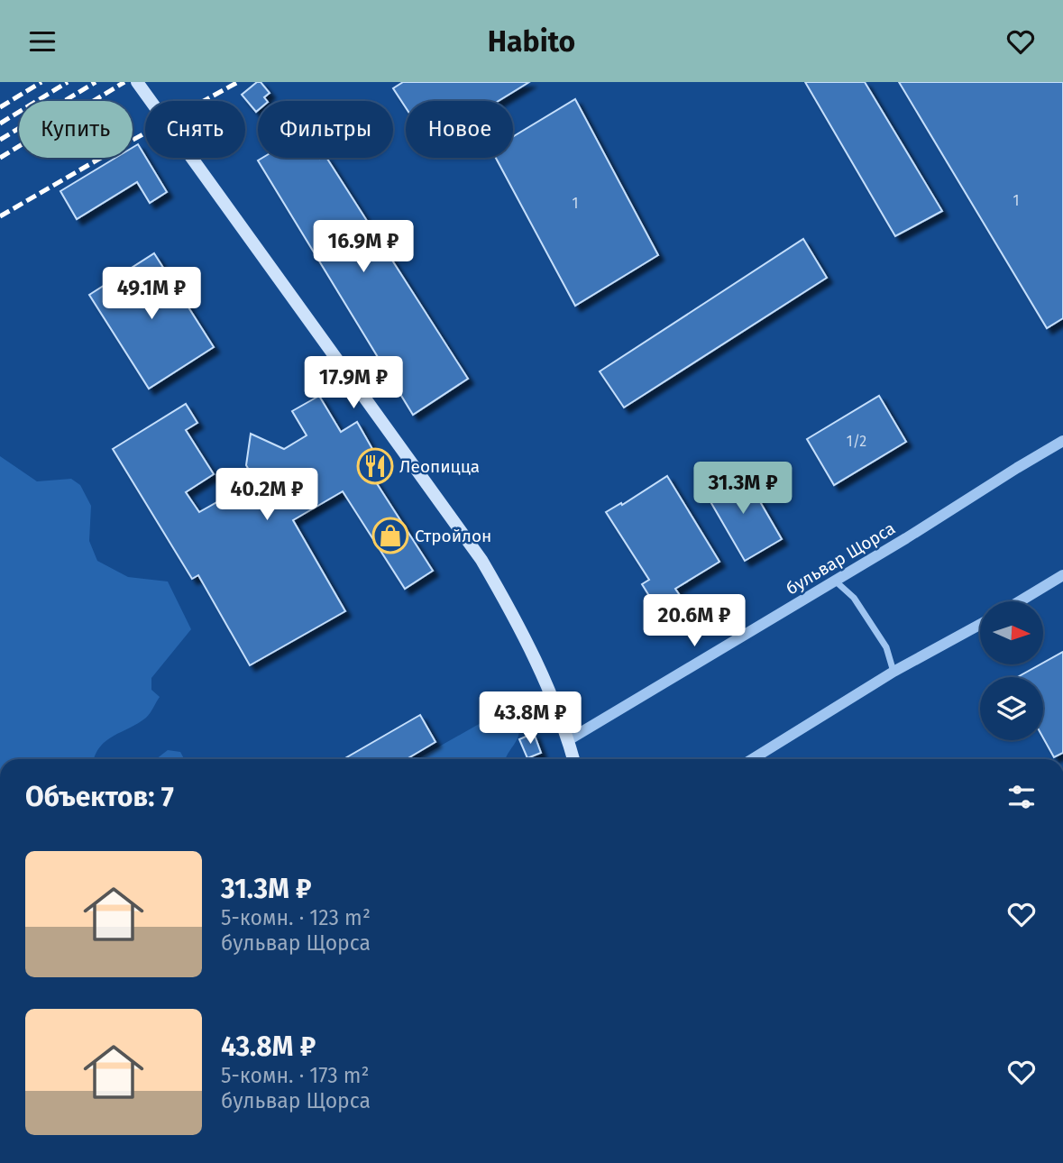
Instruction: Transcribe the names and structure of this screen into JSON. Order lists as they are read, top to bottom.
{
  "streets": {
    "street": ["бульвар Щорса"]
  },
  "places": {
    "restaurant": ["Леопицца"],
    "shop": ["Стройлон"]
  },
  "house_numbers": ["1", "1", "1/2"],
  "north": "right",
  "page": {
    "header": "Habito",
    "chip": [
      "Купить",
      "Снять",
      "Фильтры",
      "Новое"
    ],
    "price": [
      "16.9M ₽",
      "49.1M ₽",
      "17.9M ₽",
      "31.3M ₽",
      "40.2M ₽",
      "20.6M ₽",
      "43.8M ₽"
    ],
    "heading": "Объектов: 7",
    "list": [
      {
        "name": "31.3M ₽",
        "note": "5-комн. · 123 m² · бульвар Щорса"
      },
      {
        "name": "43.8M ₽",
        "note": "5-комн. · 173 m² · бульвар Щорса"
      }
    ]
  }
}
